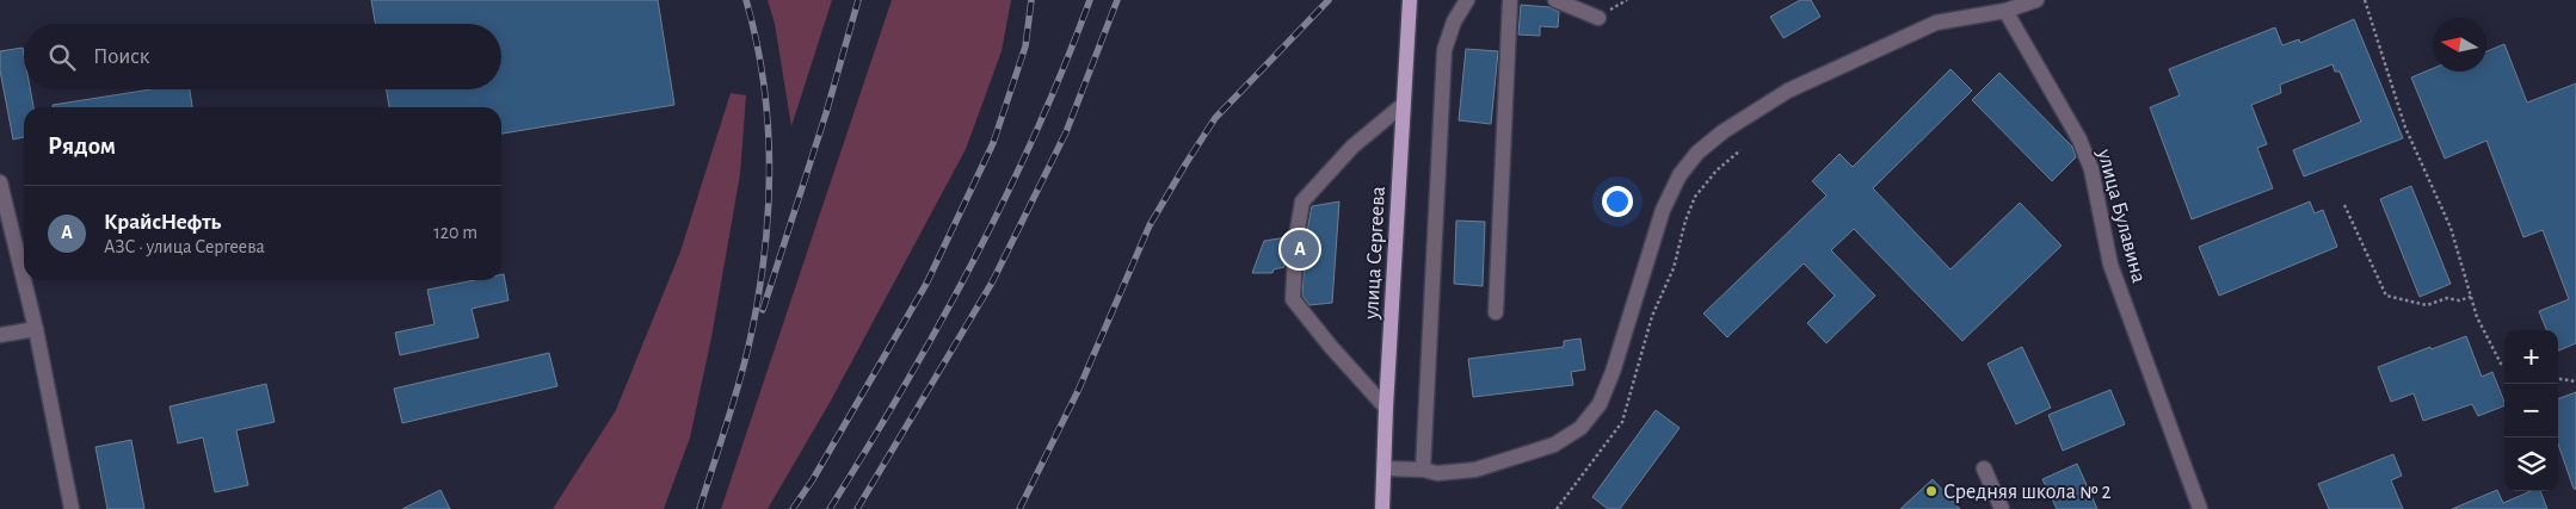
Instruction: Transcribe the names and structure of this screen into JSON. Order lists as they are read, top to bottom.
{
  "streets": {
    "main road": ["улица Сергеева"],
    "street": ["улица Булавина"]
  },
  "places": ["Средняя школа № 2"],
  "north": "left",
  "page": {
    "search": "Поиск",
    "heading": "Рядом",
    "list": [
      {
        "mark": "A",
        "name": "КрайсНефть",
        "note": "АЗС · улица Сергеева",
        "value": "120 m"
      }
    ],
    "pins": "A",
    "map_buttons": ["+", "−"]
  }
}
